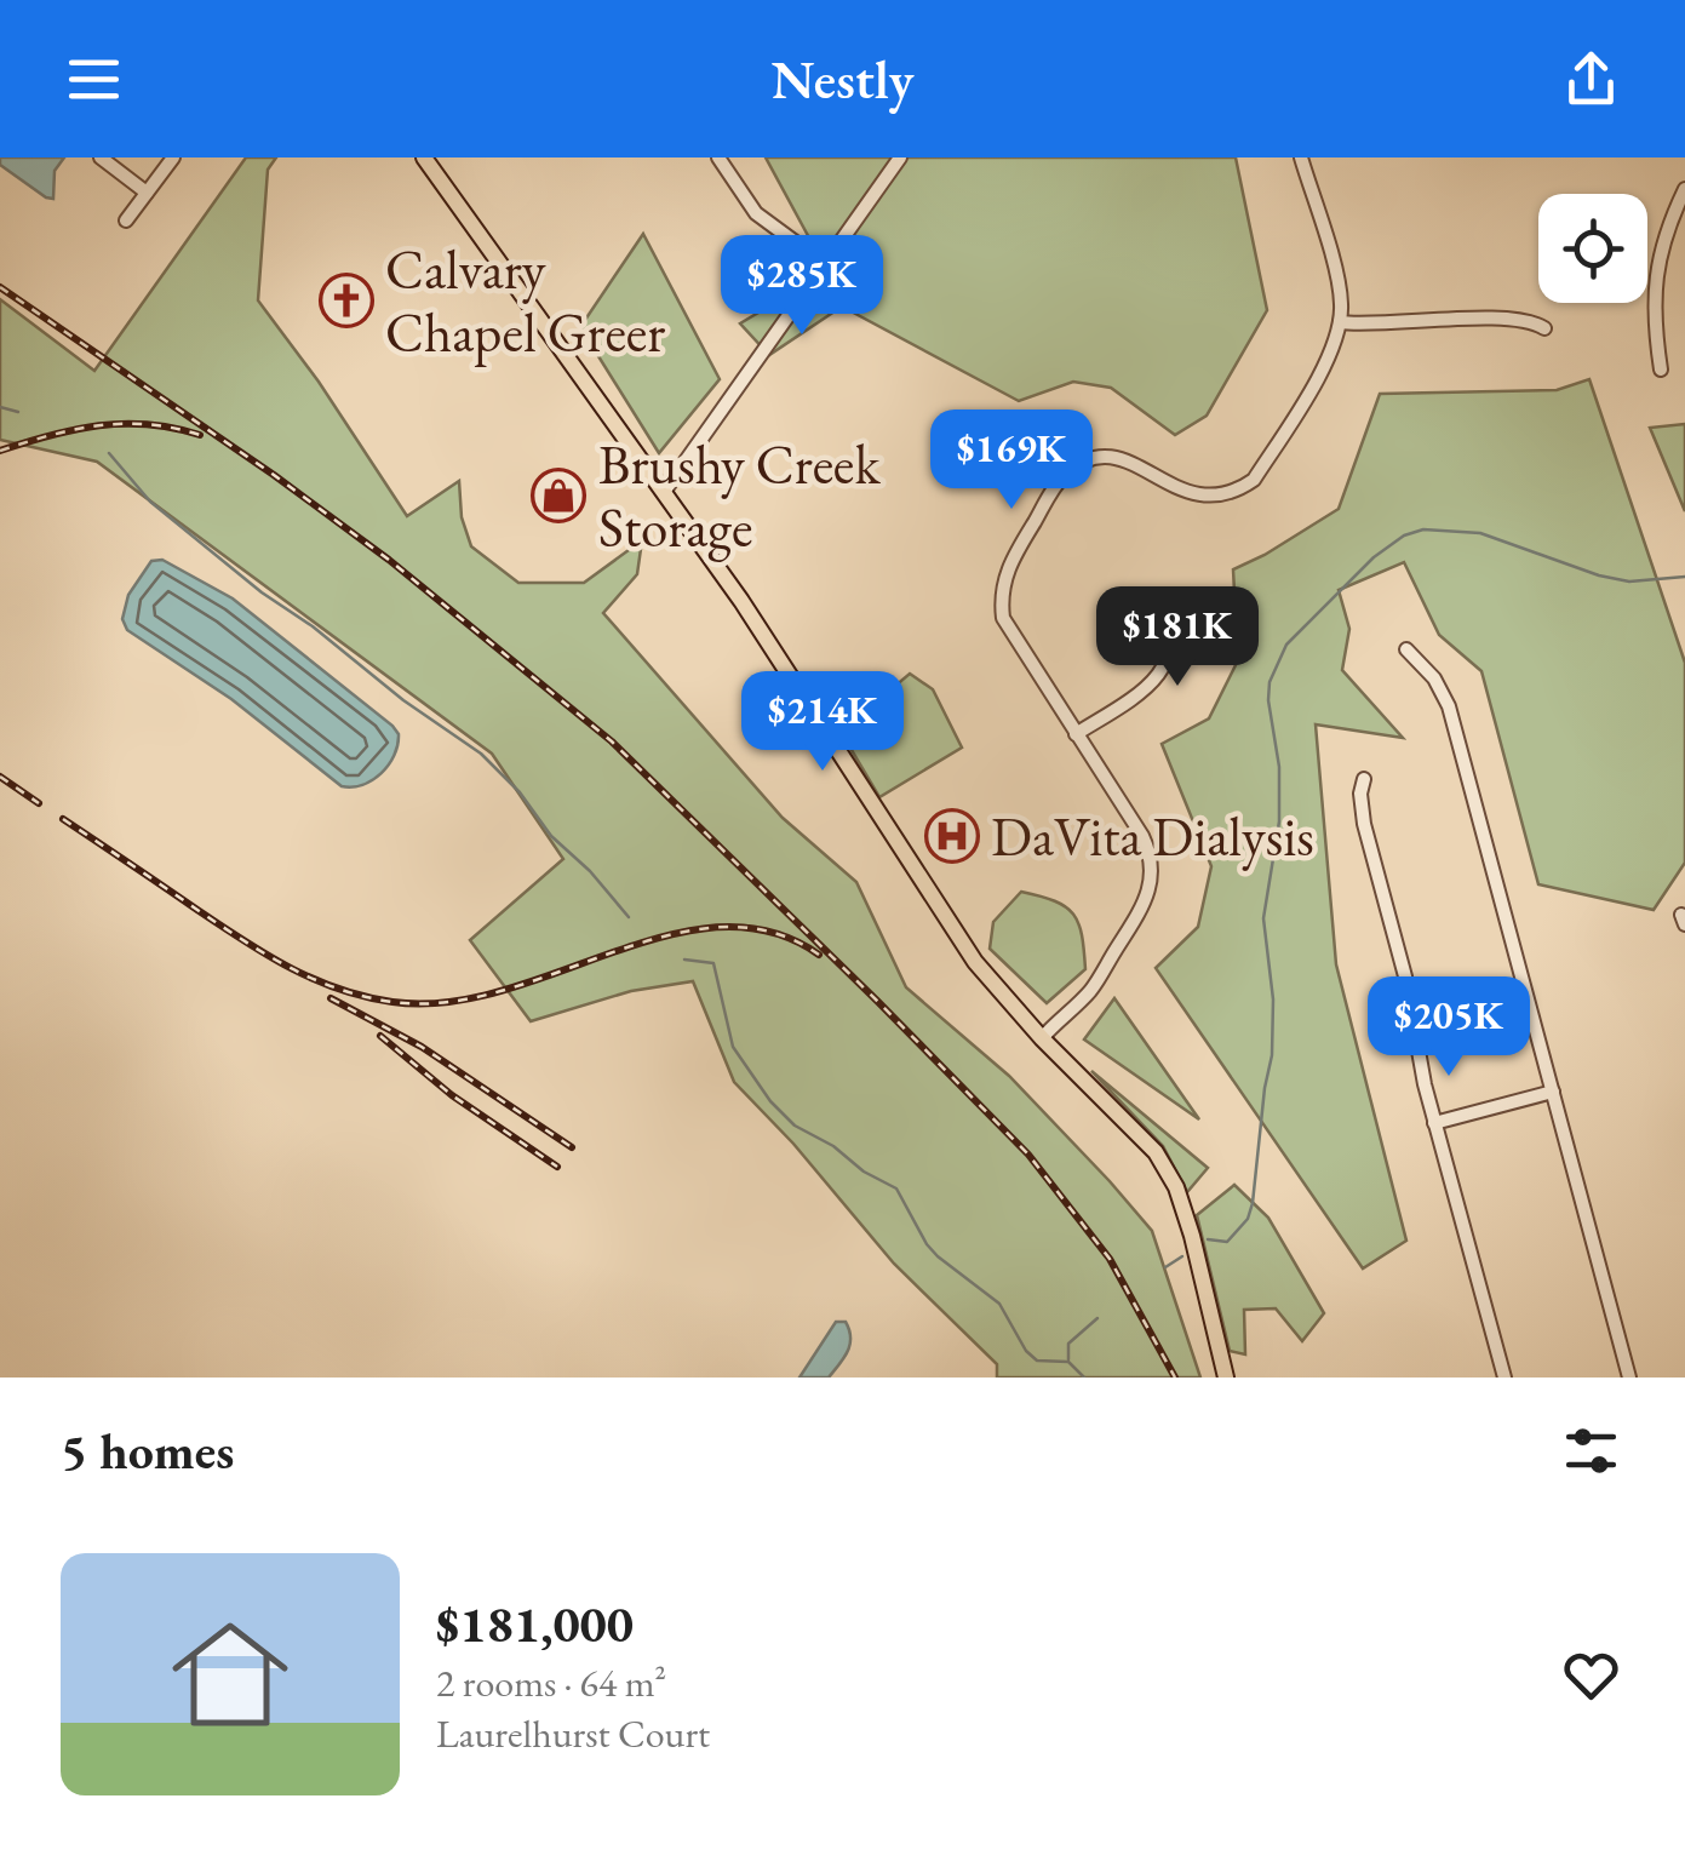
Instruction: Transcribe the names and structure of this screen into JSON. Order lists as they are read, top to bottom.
{
  "places": {
    "church": ["Calvary Chapel Greer"],
    "shop": ["Brushy Creek Storage"],
    "hospital": ["DaVita Dialysis"]
  },
  "page": {
    "header": "Nestly",
    "price": [
      "$285K",
      "$169K",
      "$181K",
      "$214K",
      "$205K"
    ],
    "heading": "5 homes",
    "list": [
      {
        "name": "$181,000",
        "note": "2 rooms · 64 m² · Laurelhurst Court"
      }
    ]
  }
}
